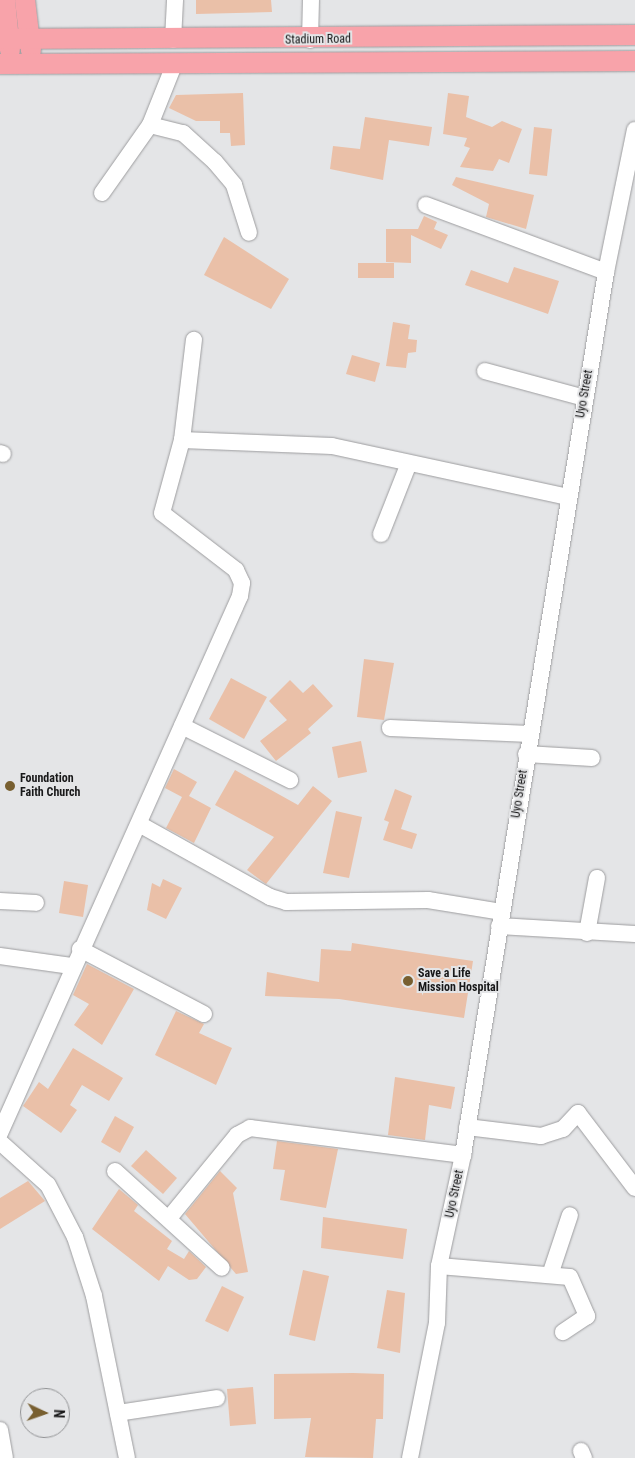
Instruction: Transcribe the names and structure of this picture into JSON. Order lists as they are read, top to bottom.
{
  "streets": {
    "main road": ["Stadium Road"],
    "street": ["Uyo Street"]
  },
  "places": ["Foundation Faith Church", "Save a Life Mission Hospital"],
  "north": "right"
}
